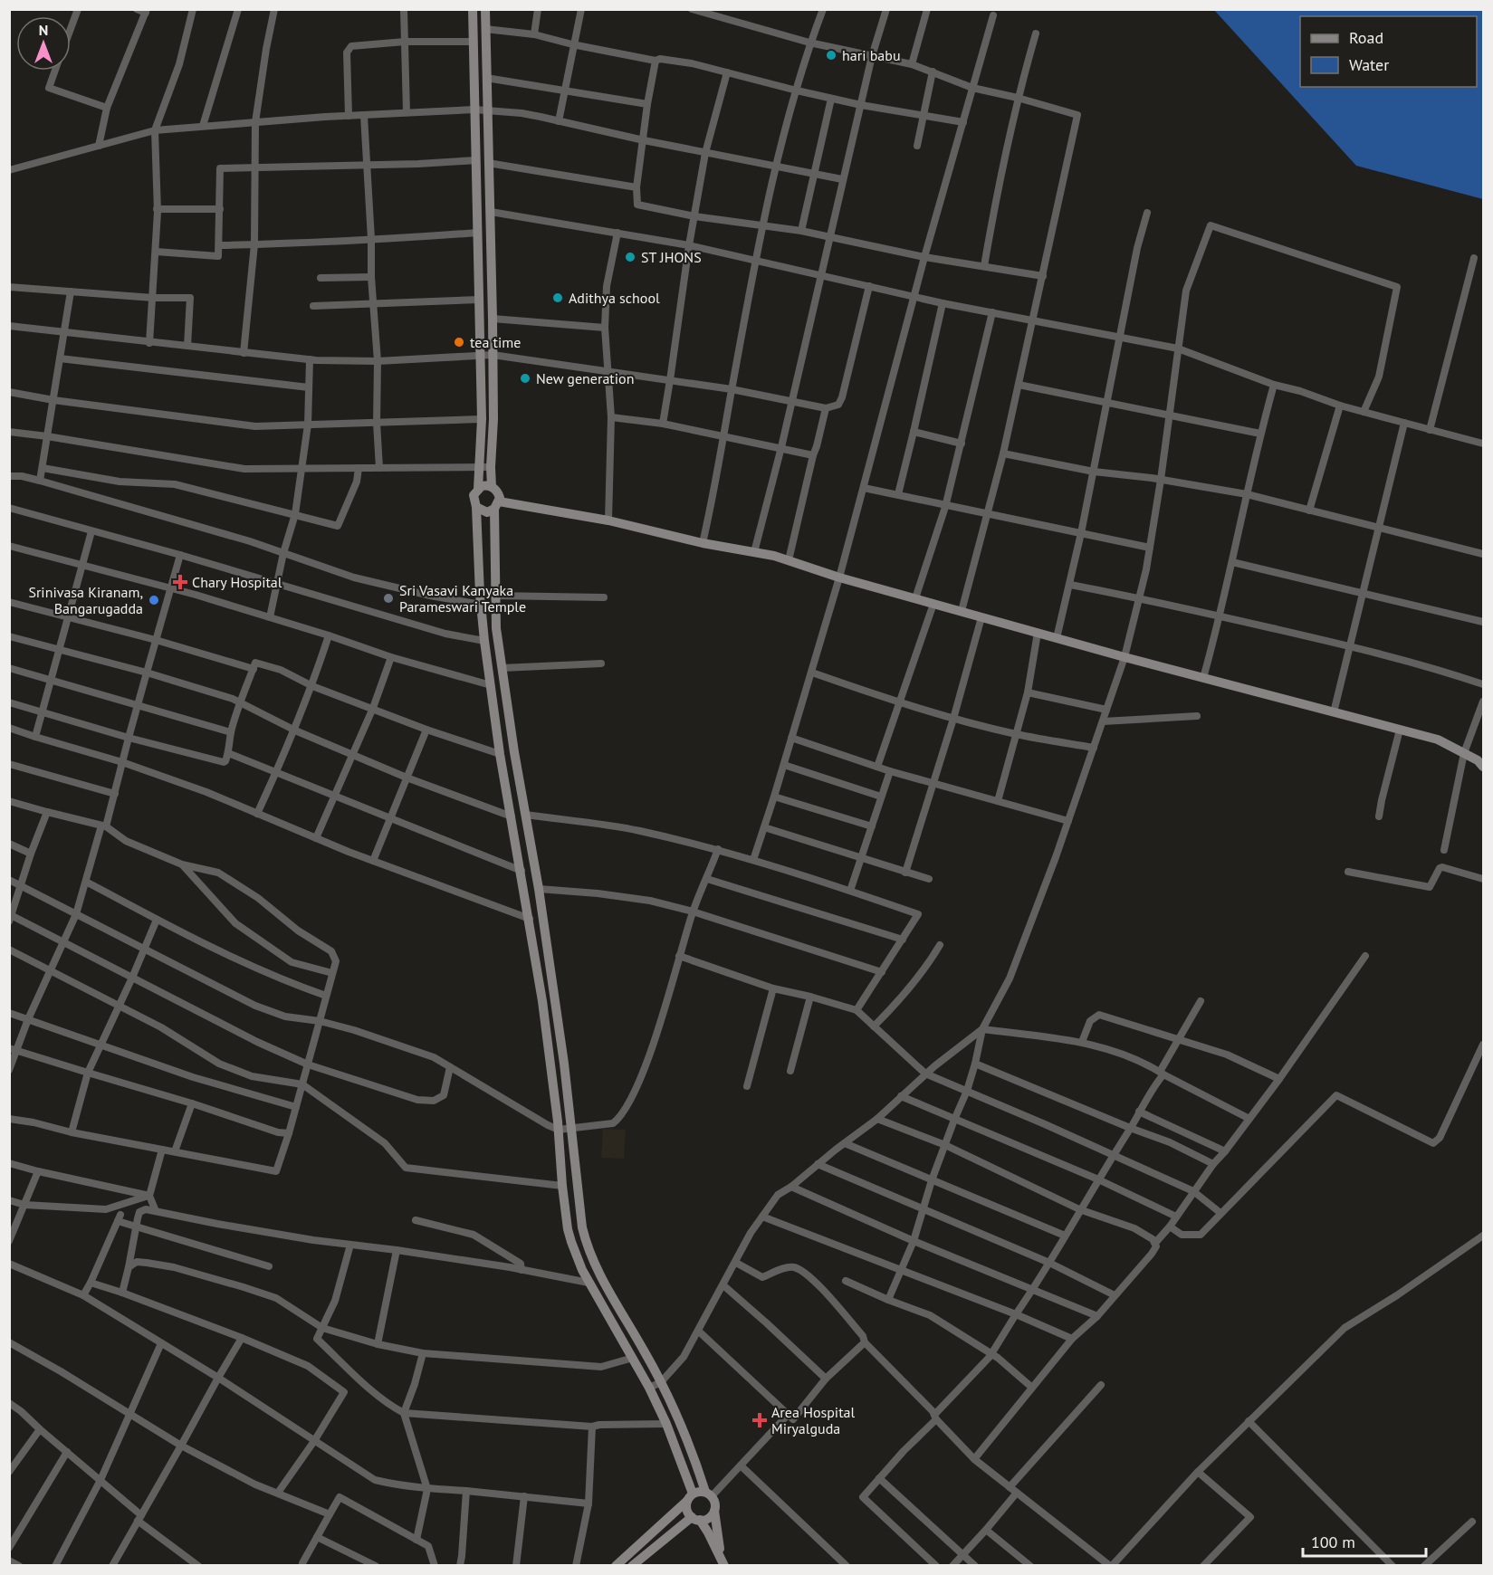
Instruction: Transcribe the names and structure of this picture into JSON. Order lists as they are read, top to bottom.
{
  "places": {
    "other": [
      "hari babu",
      "ST JHONS",
      "Adithya school",
      "tea time",
      "New generation",
      "Sri Vasavi Kanyaka Parameswari Temple",
      "Srinivasa Kiranam, Bangarugadda"
    ],
    "health": ["Chary Hospital", "Area Hospital Miryalguda"]
  },
  "legend": ["Road", "Water"],
  "scale_bar": "100 m",
  "north": "top"
}
